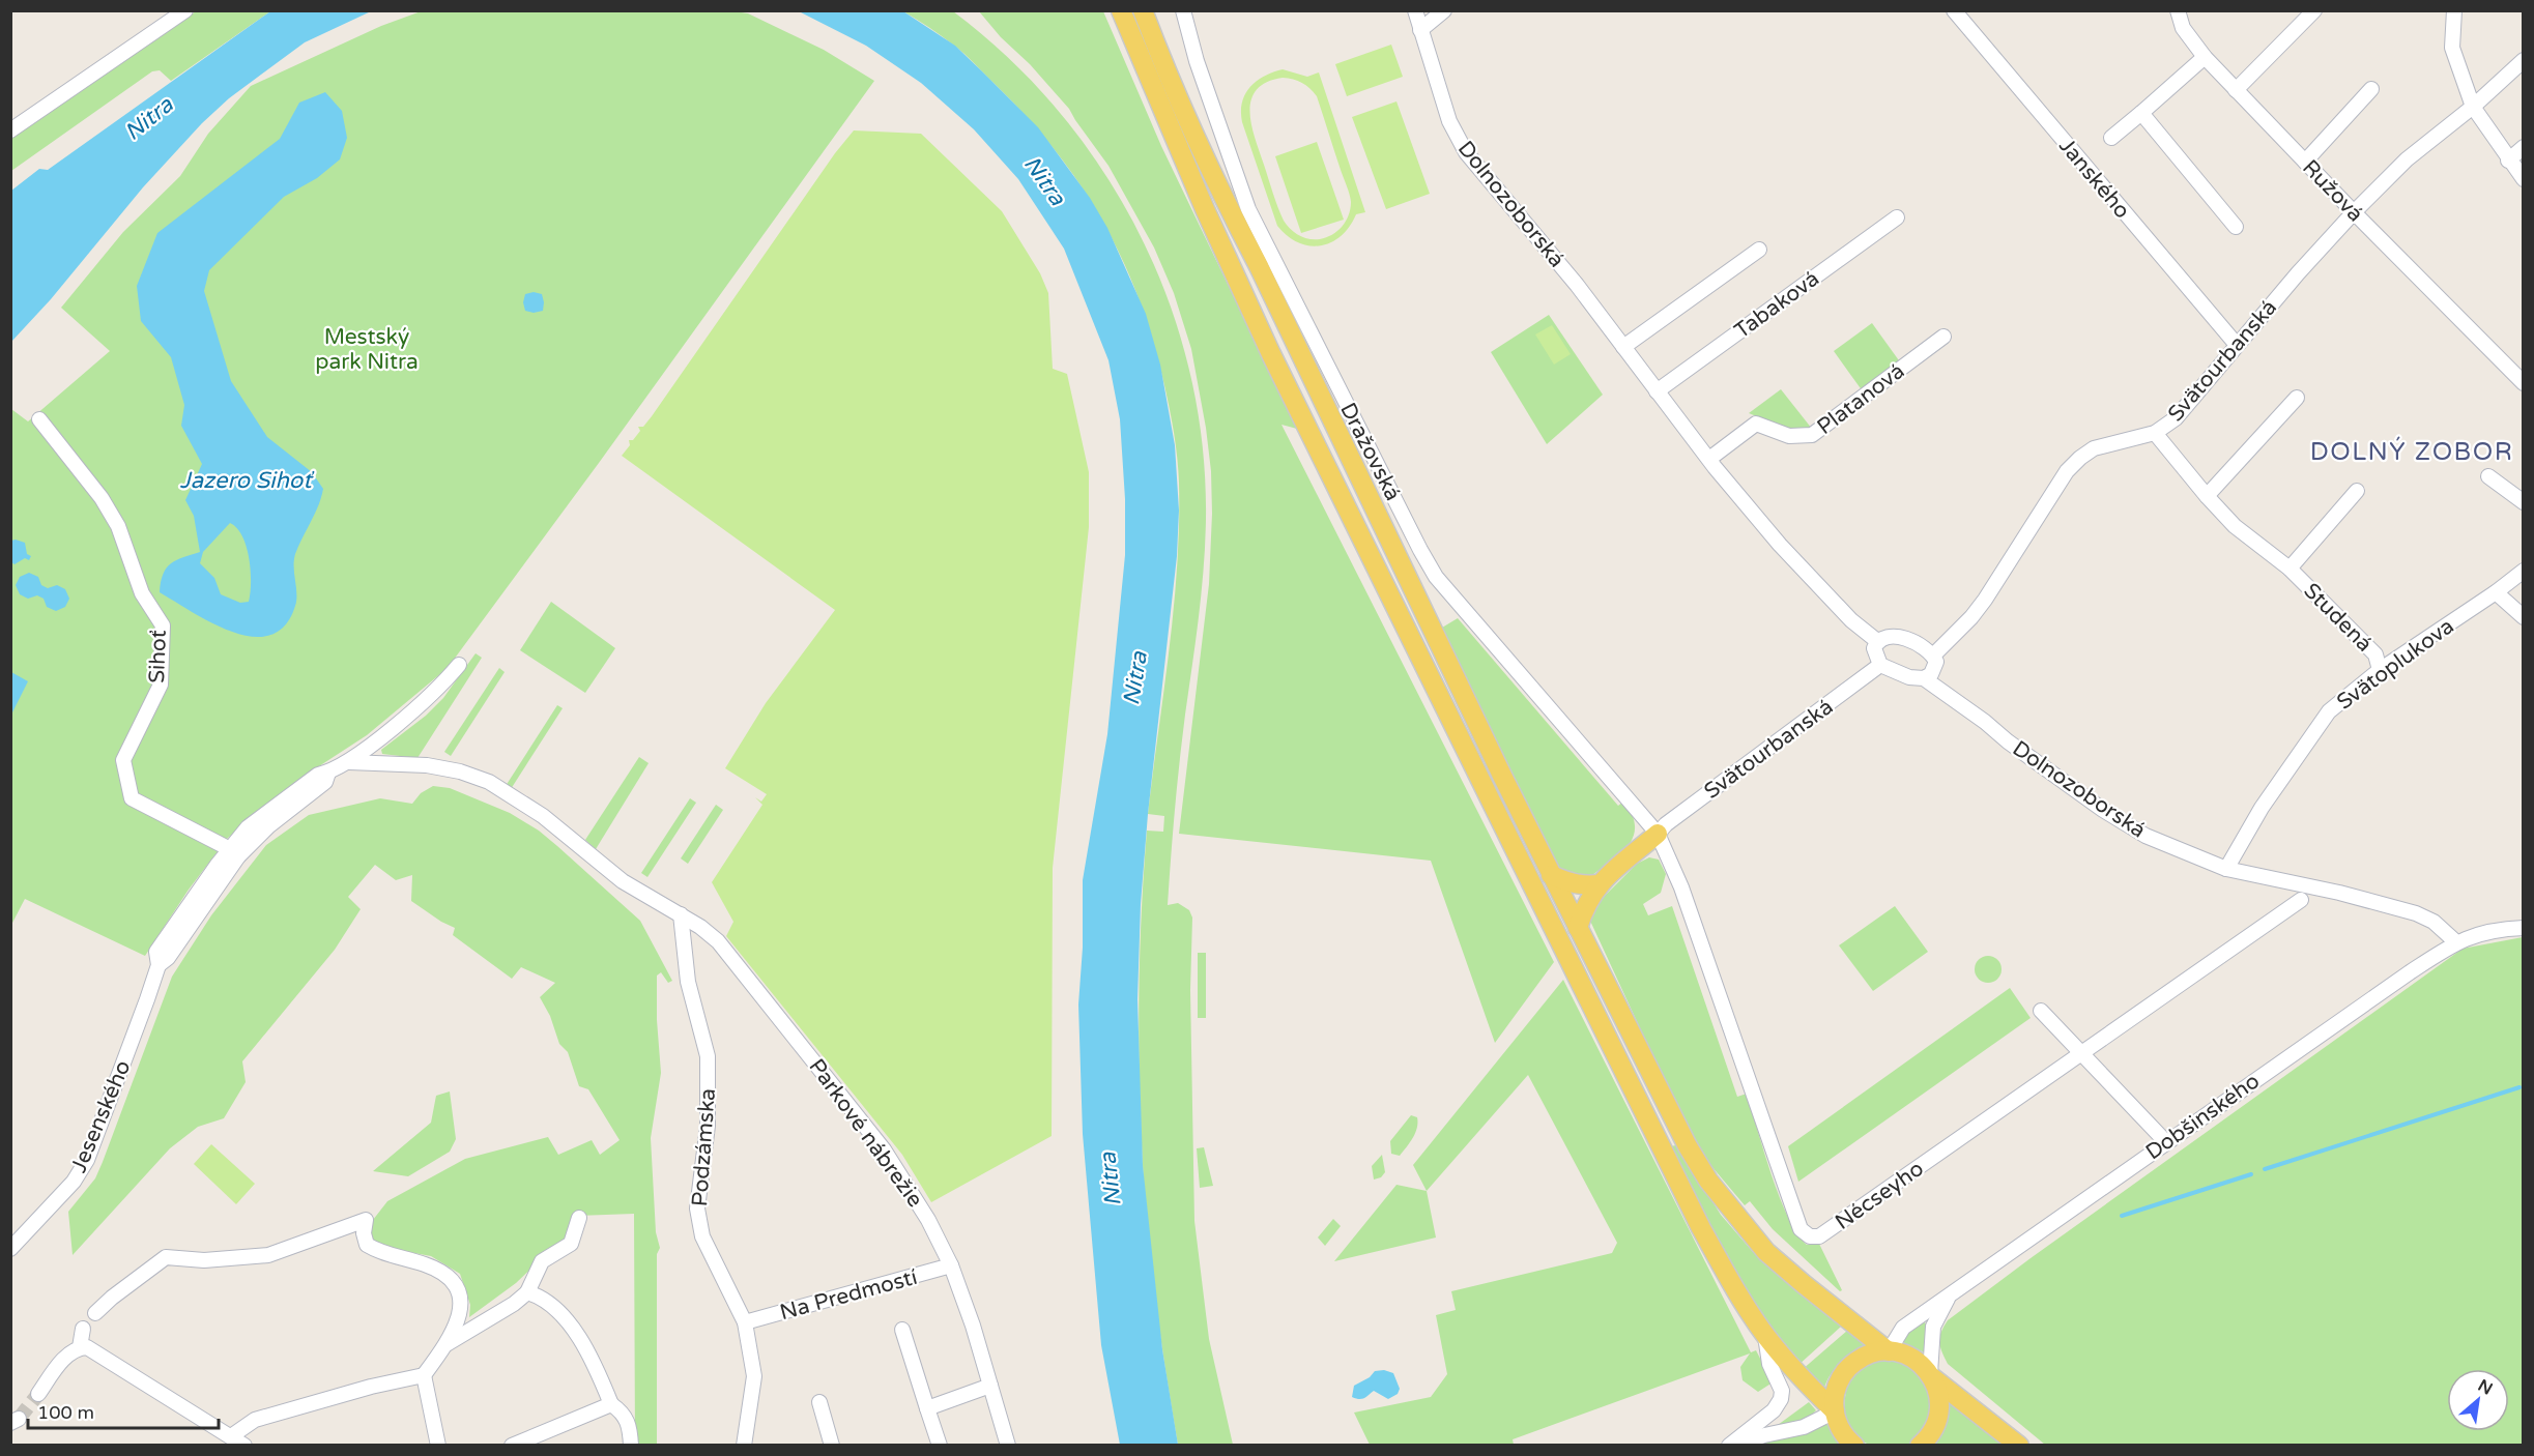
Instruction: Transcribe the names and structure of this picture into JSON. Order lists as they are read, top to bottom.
{
  "streets": {
    "street": [
      "Janského",
      "Ružová",
      "Dolnozoborská",
      "Tabaková",
      "Svätourbanská",
      "Platanová",
      "Dražovská",
      "Studená",
      "Sihoť",
      "Svätoplukova",
      "Jesenského",
      "Dobšinského",
      "Parkové nábrežie",
      "Podzámska",
      "Nécseyho",
      "Na Predmostí"
    ]
  },
  "crossings": [
    ["Janského", "Svätourbanská"],
    ["Ružová", "Svätourbanská"],
    ["Dolnozoborská", "Tabaková"],
    ["Dolnozoborská", "Svätourbanská"],
    ["Dolnozoborská", "Platanová"],
    ["Dolnozoborská", "Svätoplukova"],
    ["Dolnozoborská", "Dobšinského"],
    ["Svätourbanská", "Dražovská"],
    ["Svätourbanská", "Studená"],
    ["Svätourbanská", "Nécseyho"],
    ["Dražovská", "Nécseyho"],
    ["Studená", "Svätoplukova"],
    ["Sihoť", "Jesenského"],
    ["Parkové nábrežie", "Podzámska"],
    ["Parkové nábrežie", "Na Predmostí"],
    ["Podzámska", "Na Predmostí"]
  ],
  "districts": ["DOLNÝ ZOBOR"],
  "water": ["Nitra", "Jazero Sihoť"],
  "parks": ["Mestský park Nitra"],
  "scale_bar": "100 m",
  "north": "top right"
}
